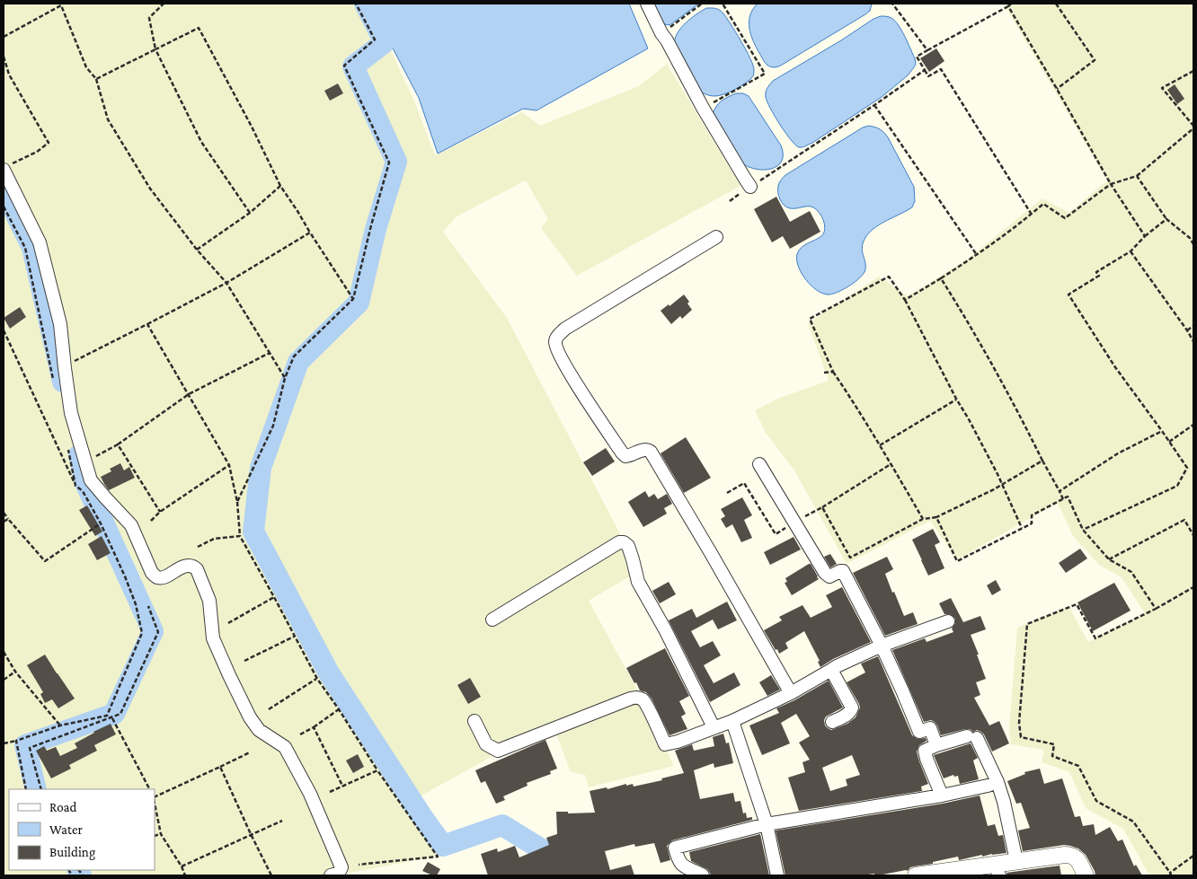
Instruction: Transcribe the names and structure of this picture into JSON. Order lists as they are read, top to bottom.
{
  "legend": ["Road", "Water", "Building"]
}
